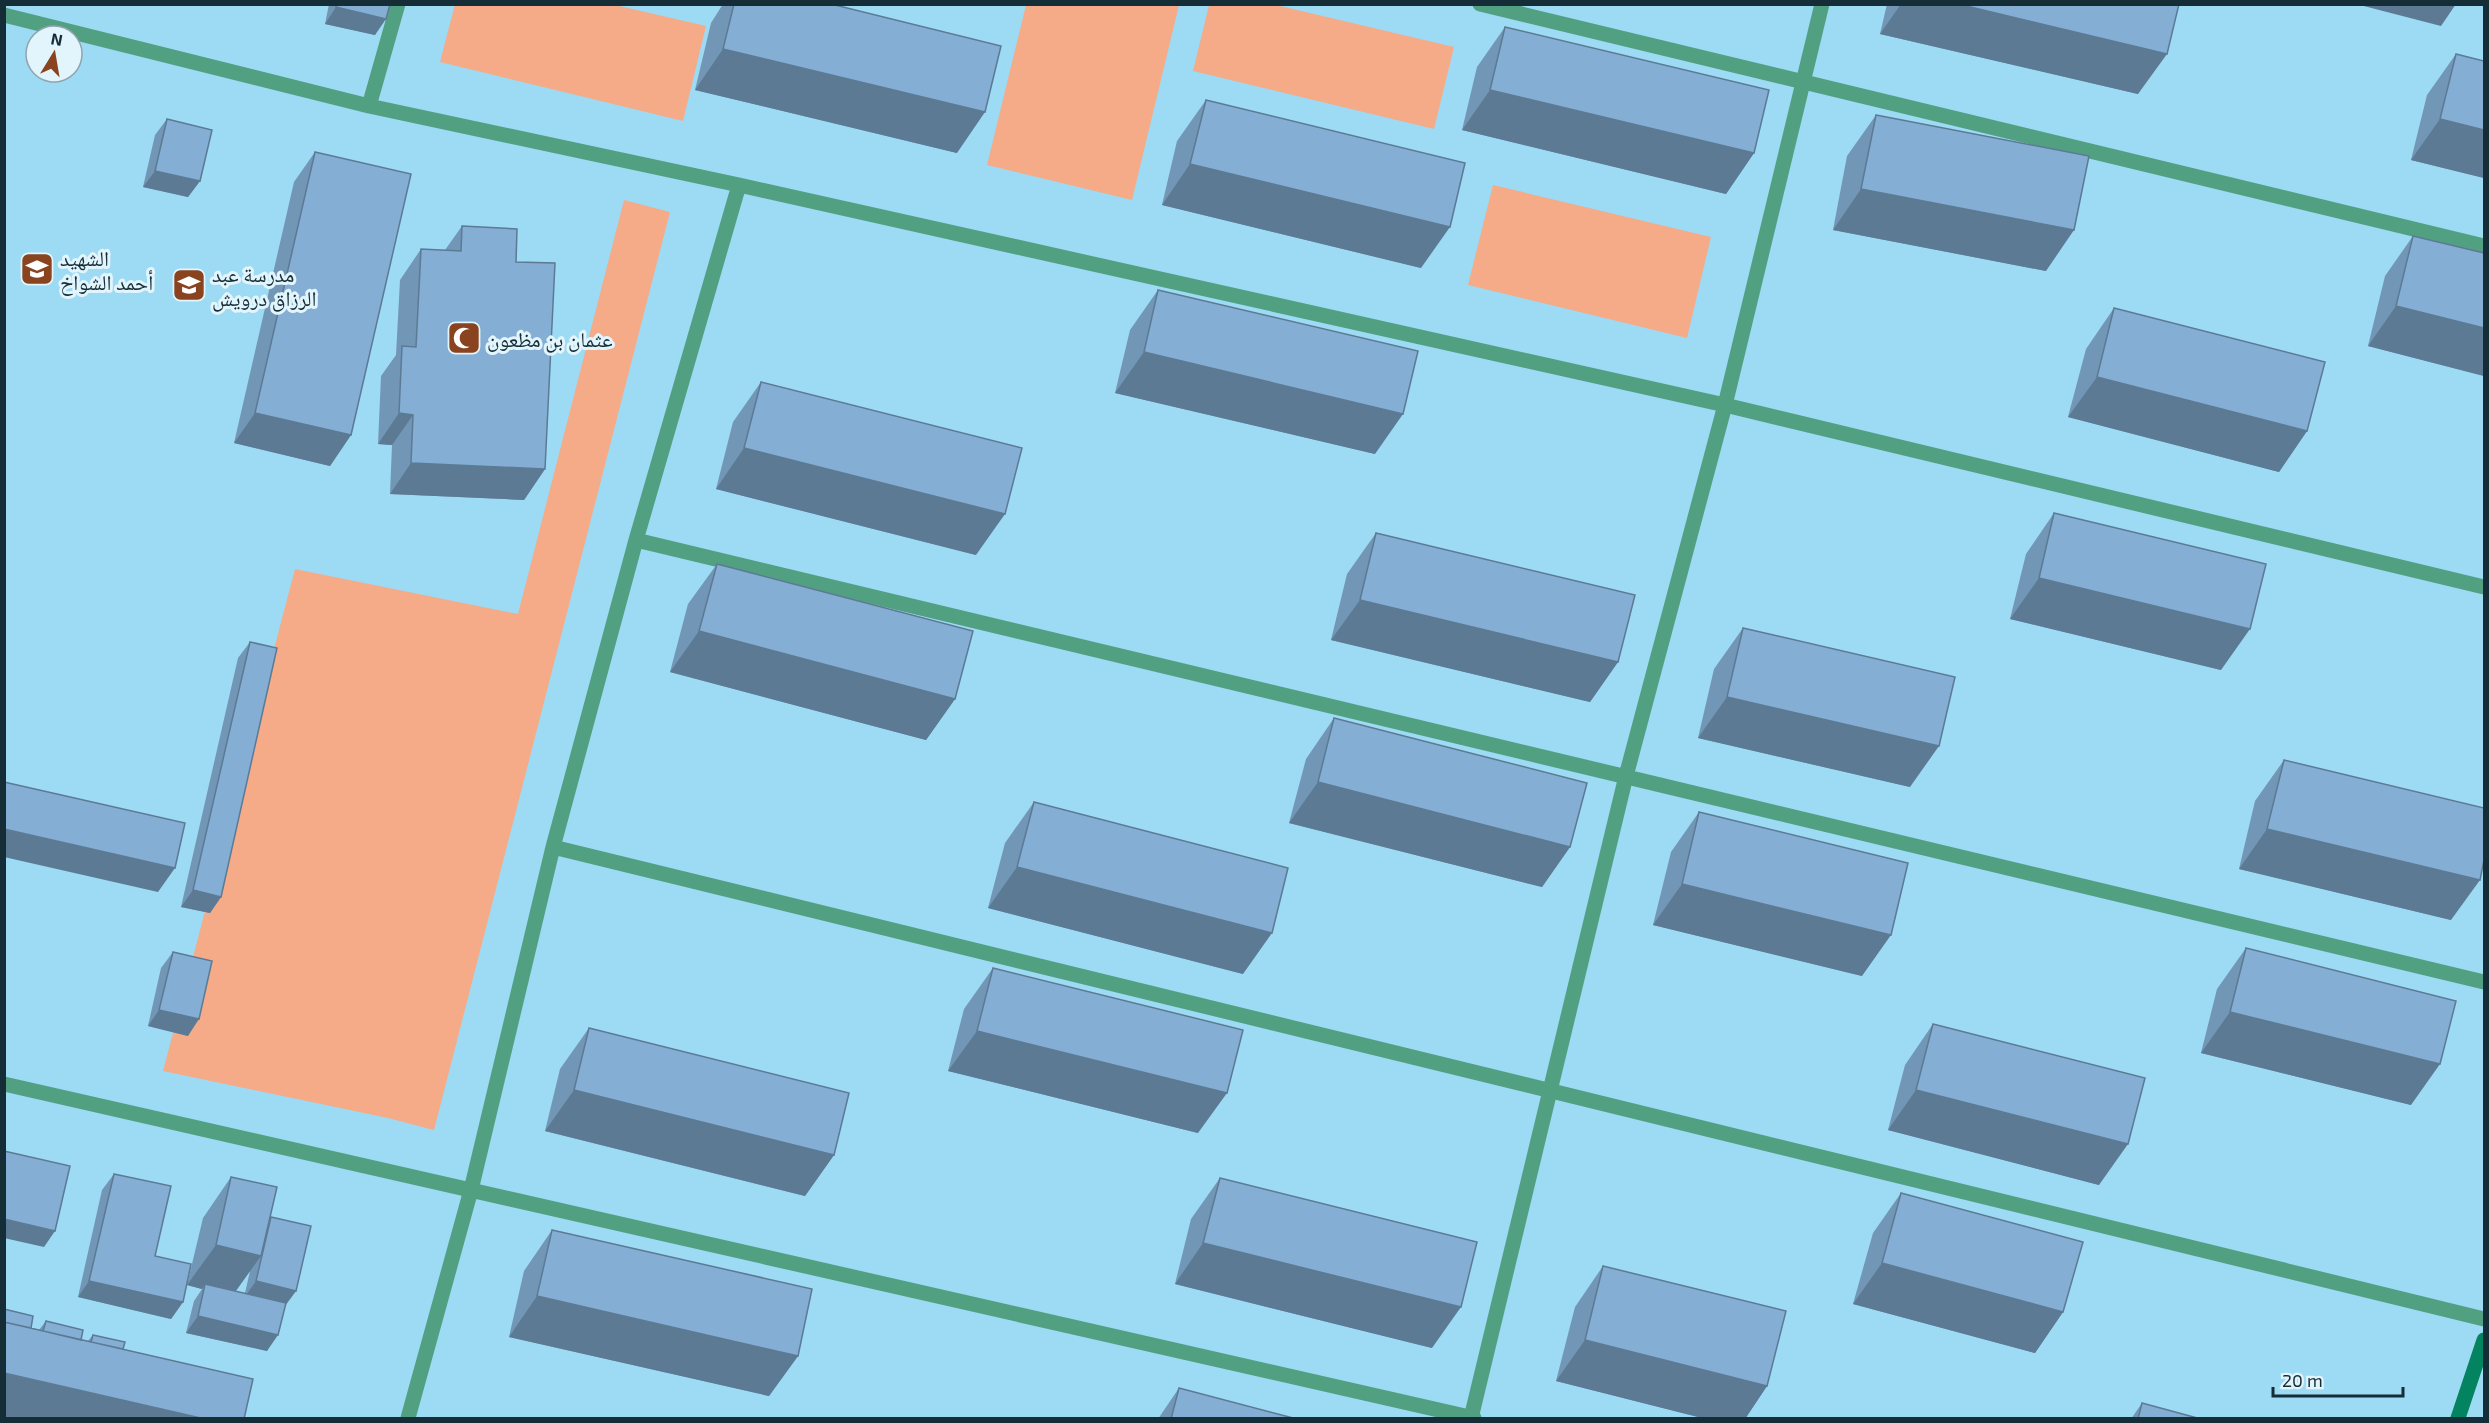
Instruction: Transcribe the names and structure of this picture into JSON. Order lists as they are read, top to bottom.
{
  "places": {
    "school or university": ["الشهيد أحمد الشواخ", "مدرسة عبد الرزاق درويش"],
    "mosque": ["عثمان بن مظعون"]
  },
  "scale_bar": "20 m",
  "north": "top"
}
